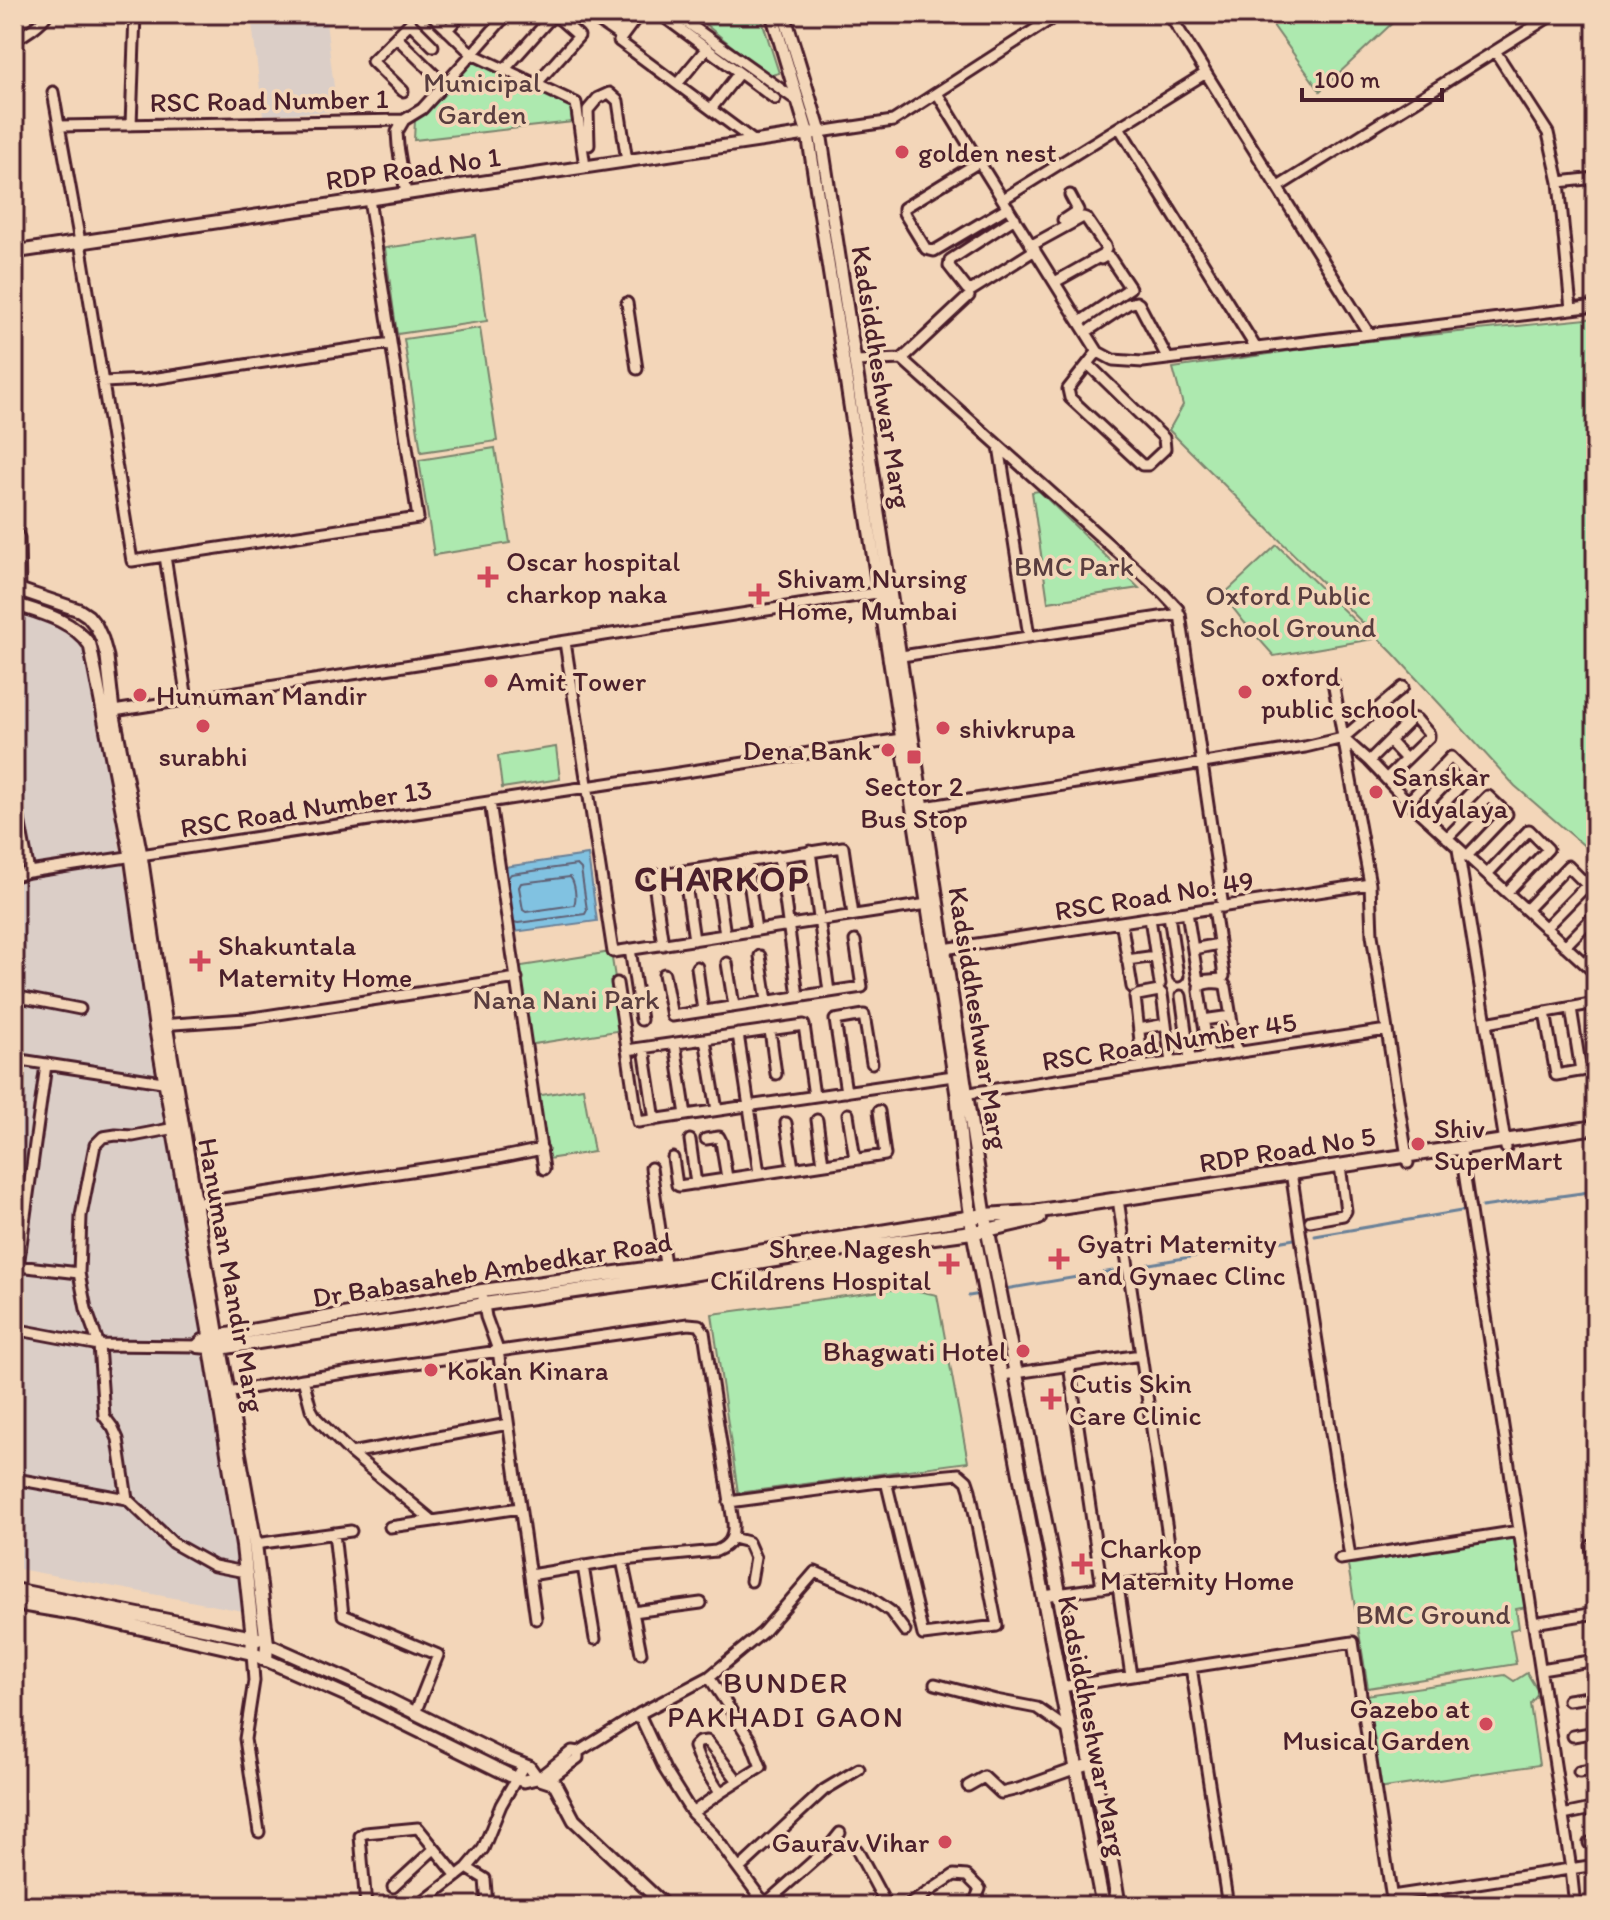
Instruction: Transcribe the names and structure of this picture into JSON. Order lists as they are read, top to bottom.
{
  "streets": {
    "main road": [
      "Kadsiddheshwar Marg",
      "RDP Road No 5",
      "Dr Babasaheb Ambedkar Road",
      "Hanuman Mandir Marg"
    ],
    "street": [
      "RSC Road Number 1",
      "RDP Road No 1",
      "RSC Road Number 13",
      "RSC Road No. 49",
      "RSC Road Number 45"
    ]
  },
  "crossings": [
    ["RSC Road Number 1", "RDP Road No 1"],
    ["RDP Road No 1", "Kadsiddheshwar Marg"],
    ["Kadsiddheshwar Marg", "RSC Road Number 13"],
    ["Kadsiddheshwar Marg", "RSC Road No. 49"],
    ["Kadsiddheshwar Marg", "RSC Road Number 45"],
    ["Kadsiddheshwar Marg", "RDP Road No 5"],
    ["Kadsiddheshwar Marg", "Dr Babasaheb Ambedkar Road"],
    ["RSC Road Number 13", "Hanuman Mandir Marg"],
    ["RDP Road No 5", "Dr Babasaheb Ambedkar Road"],
    ["Dr Babasaheb Ambedkar Road", "Hanuman Mandir Marg"]
  ],
  "districts": ["CHARKOP", "BUNDER PAKHADI GAON"],
  "parks": [
    "Municipal Garden",
    "BMC Park",
    "Oxford Public School Ground",
    "Nana Nani Park",
    "BMC Ground"
  ],
  "places": {
    "other": [
      "golden nest",
      "Amit Tower",
      "oxford public school",
      "Hunuman Mandir",
      "surabhi",
      "shivkrupa",
      "Dena Bank",
      "Sanskar Vidyalaya",
      "Shiv SuperMart",
      "Bhagwati Hotel",
      "Kokan Kinara",
      "Gazebo at Musical Garden",
      "Gaurav Vihar"
    ],
    "health": [
      "Oscar hospital charkop naka",
      "Shivam Nursing Home, Mumbai",
      "Shakuntala Maternity Home",
      "Gyatri Maternity and Gynaec Clinc",
      "Shree Nagesh Childrens Hospital",
      "Cutis Skin Care Clinic",
      "Charkop Maternity Home"
    ],
    "transit": ["Sector 2 Bus Stop"]
  },
  "scale_bar": "100 m"
}
